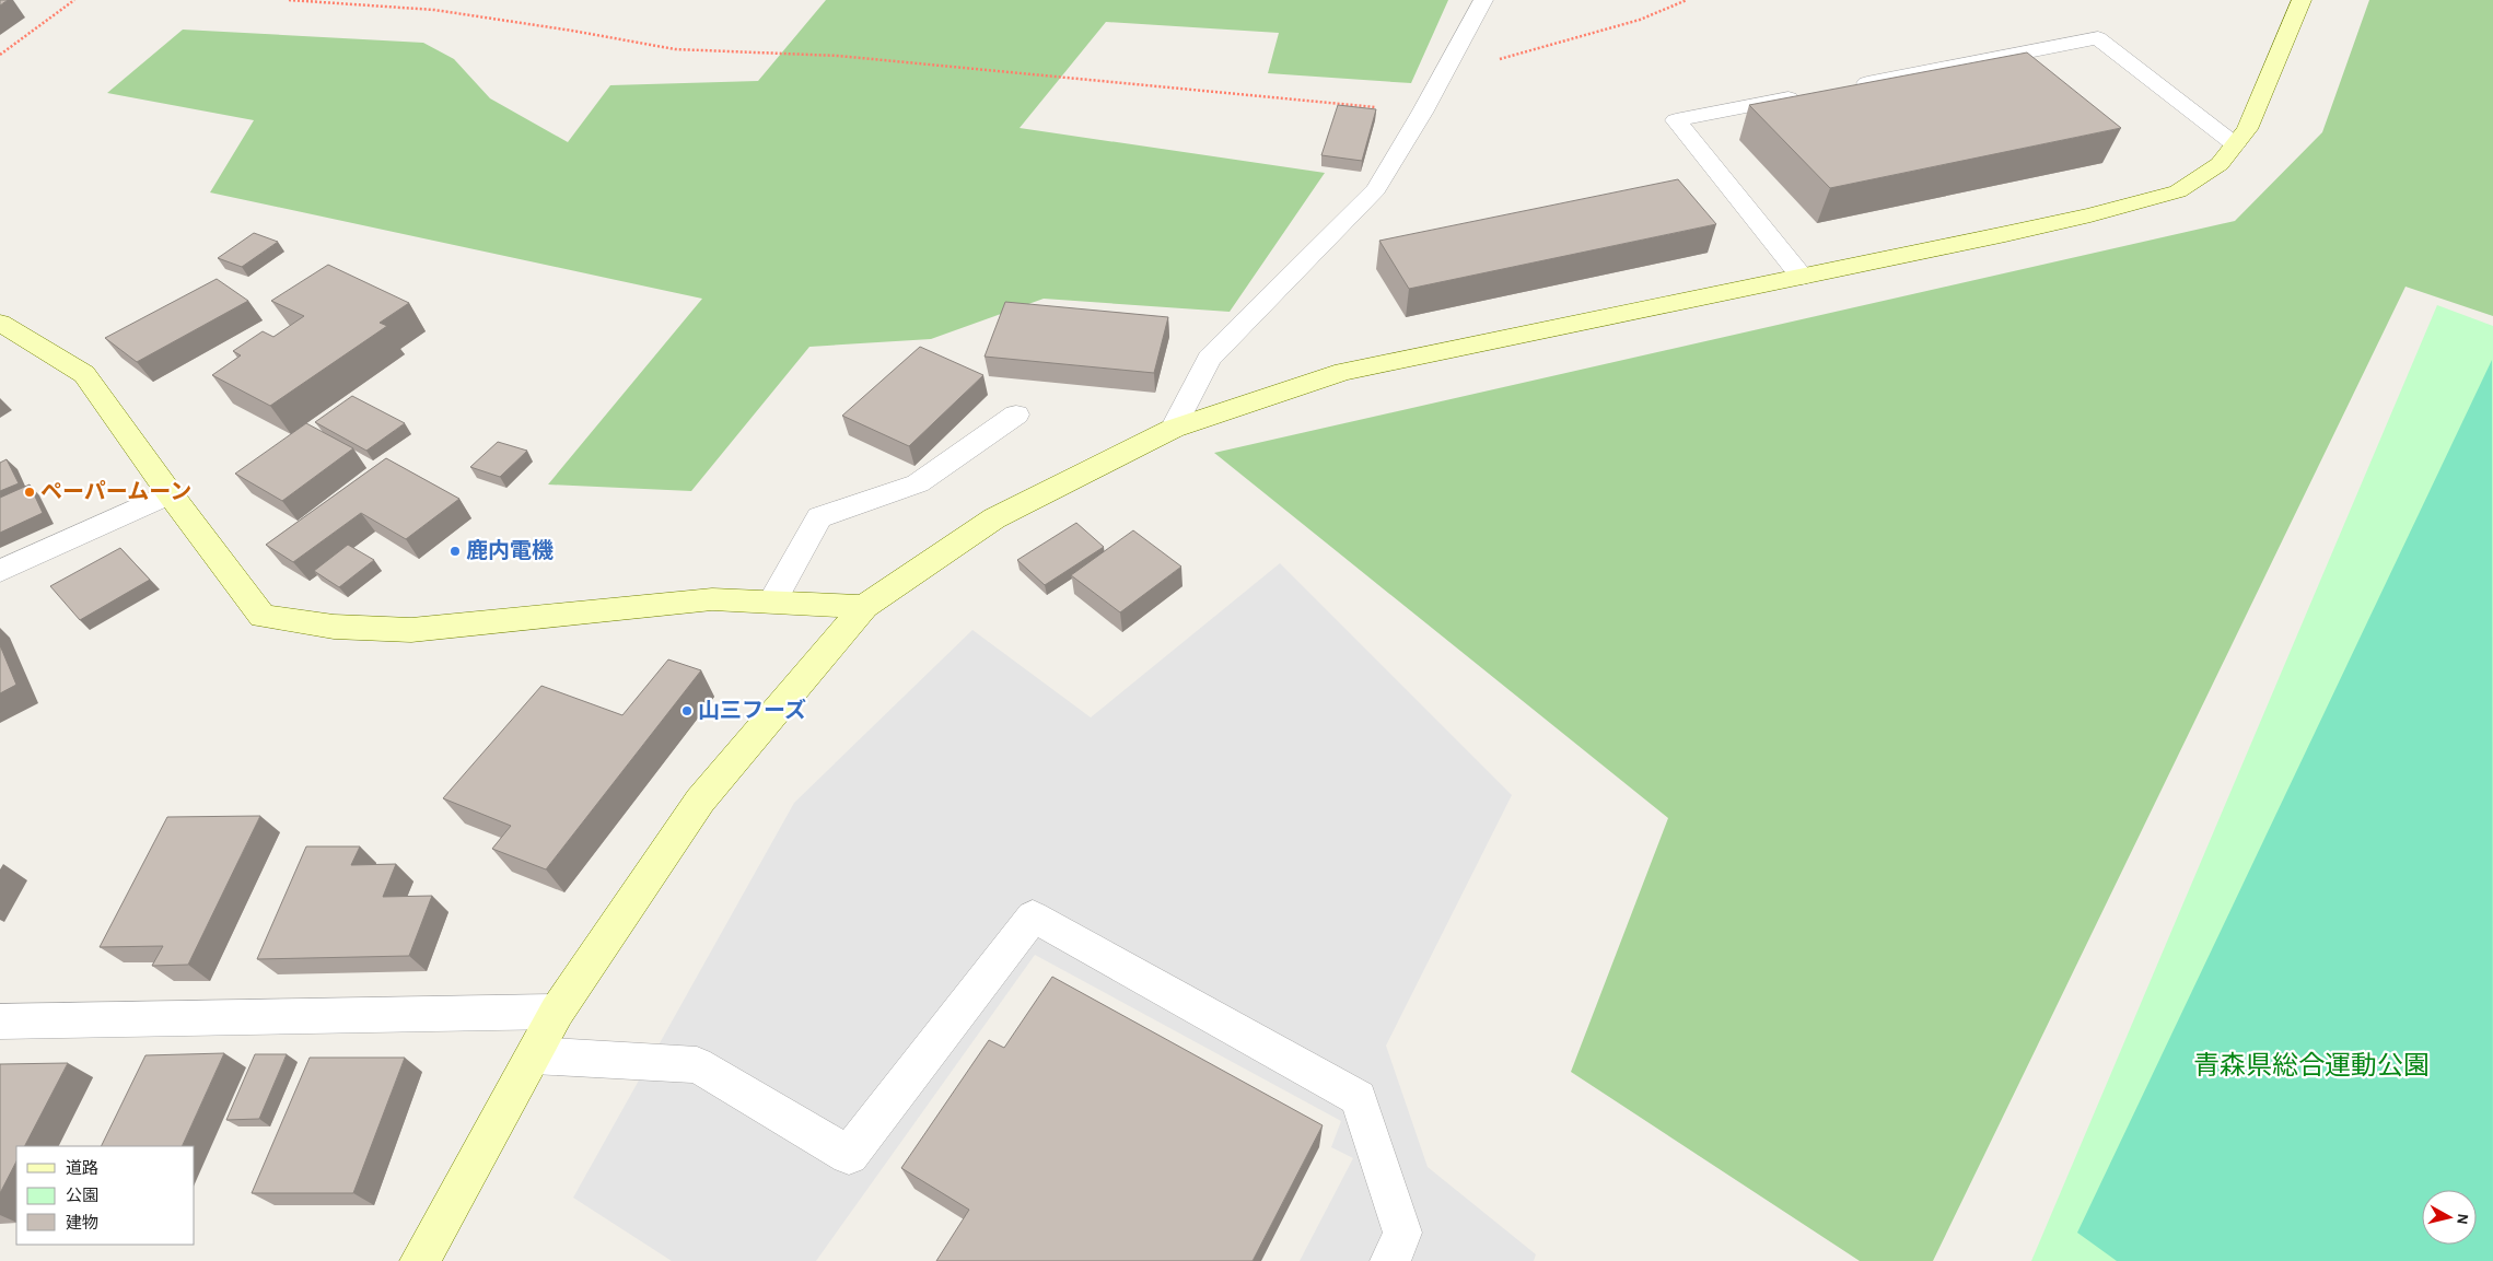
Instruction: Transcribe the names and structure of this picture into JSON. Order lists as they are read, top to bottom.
{
  "parks": ["青森県総合運動公園"],
  "places": ["ペーパームーン", "鹿内電機", "山三フーズ"],
  "legend": ["道路", "公園", "建物"],
  "north": "right"
}
